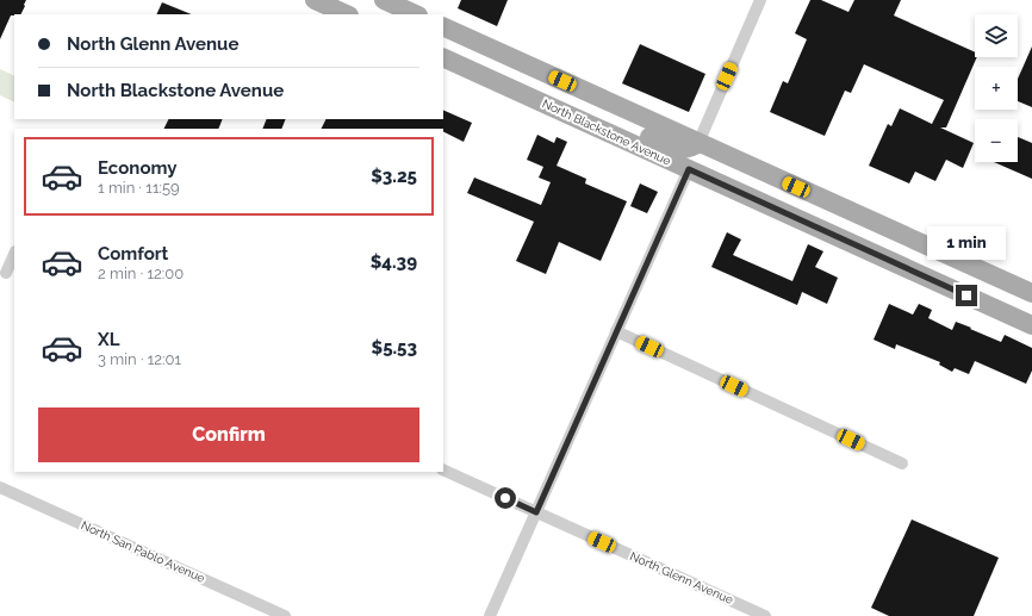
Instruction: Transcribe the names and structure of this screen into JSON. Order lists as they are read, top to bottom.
{
  "streets": {
    "main road": ["North Blackstone Avenue"],
    "street": ["North San Pablo Avenue", "North Glenn Avenue"]
  },
  "page": {
    "map_buttons": ["+", "−"],
    "banner": ["North Glenn Avenue", "North Blackstone Avenue"],
    "list": [
      {
        "name": "Economy",
        "note": "1 min · 11:59",
        "value": "$3.25"
      },
      {
        "name": "Comfort",
        "note": "2 min · 12:00",
        "value": "$4.39"
      },
      {
        "name": "XL",
        "note": "3 min · 12:01",
        "value": "$5.53"
      }
    ],
    "bubble": "1 min",
    "buttons": "Confirm"
  }
}
